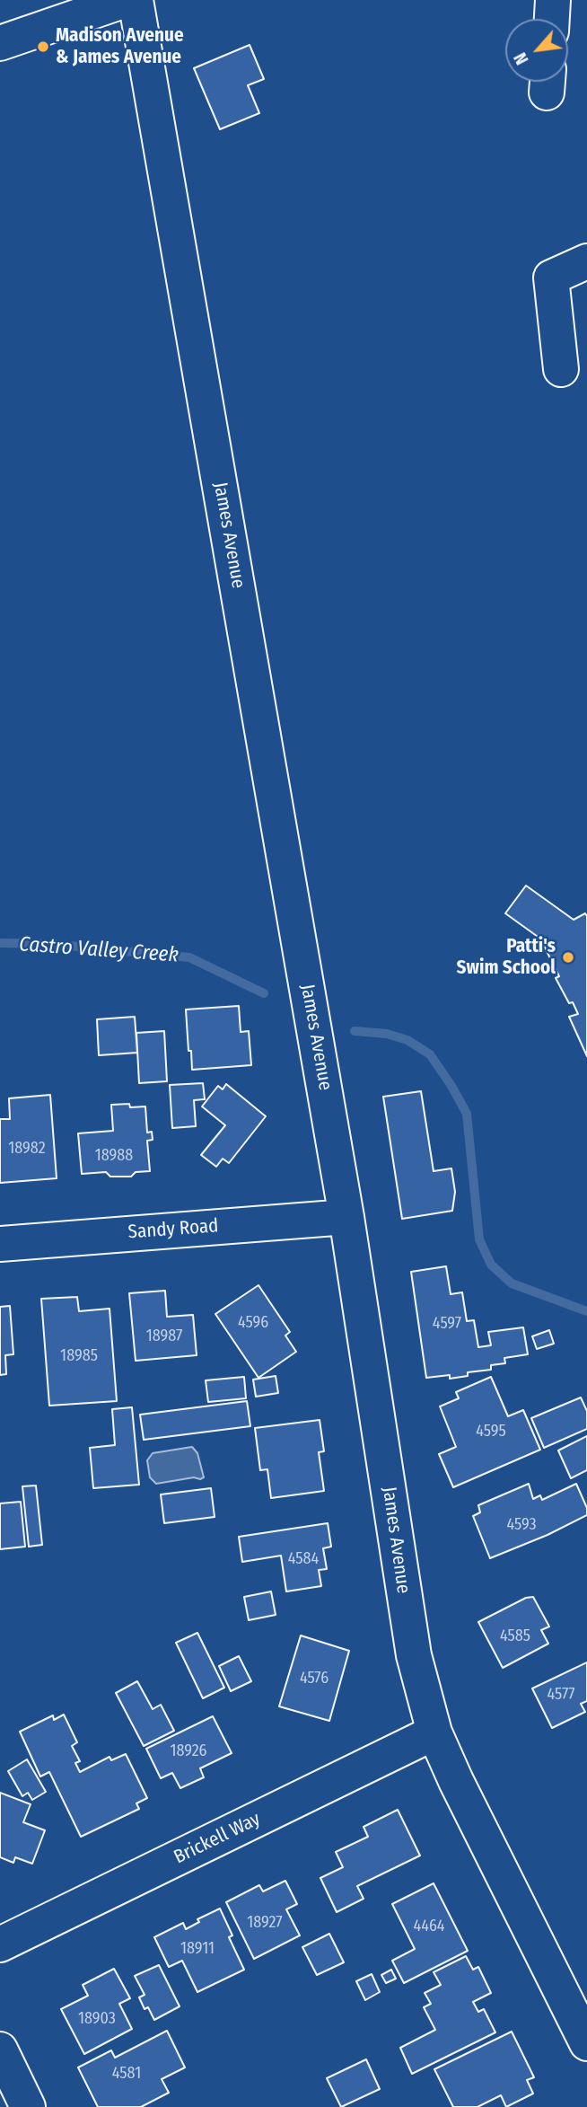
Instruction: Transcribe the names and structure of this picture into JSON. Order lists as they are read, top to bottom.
{
  "streets": {
    "street": ["James Avenue", "Sandy Road", "Brickell Way"]
  },
  "crossings": [
    ["James Avenue", "Sandy Road"],
    ["James Avenue", "Brickell Way"]
  ],
  "water": ["Castro Valley Creek"],
  "places": ["Madison Avenue & James Avenue", "Patti's Swim School"],
  "house_numbers": [
    "18982",
    "18988",
    "4596",
    "4597",
    "18987",
    "18985",
    "4595",
    "4593",
    "4584",
    "4585",
    "4576",
    "4577",
    "18926",
    "18927",
    "4464",
    "18911",
    "18903",
    "4581"
  ],
  "north": "bottom left"
}
